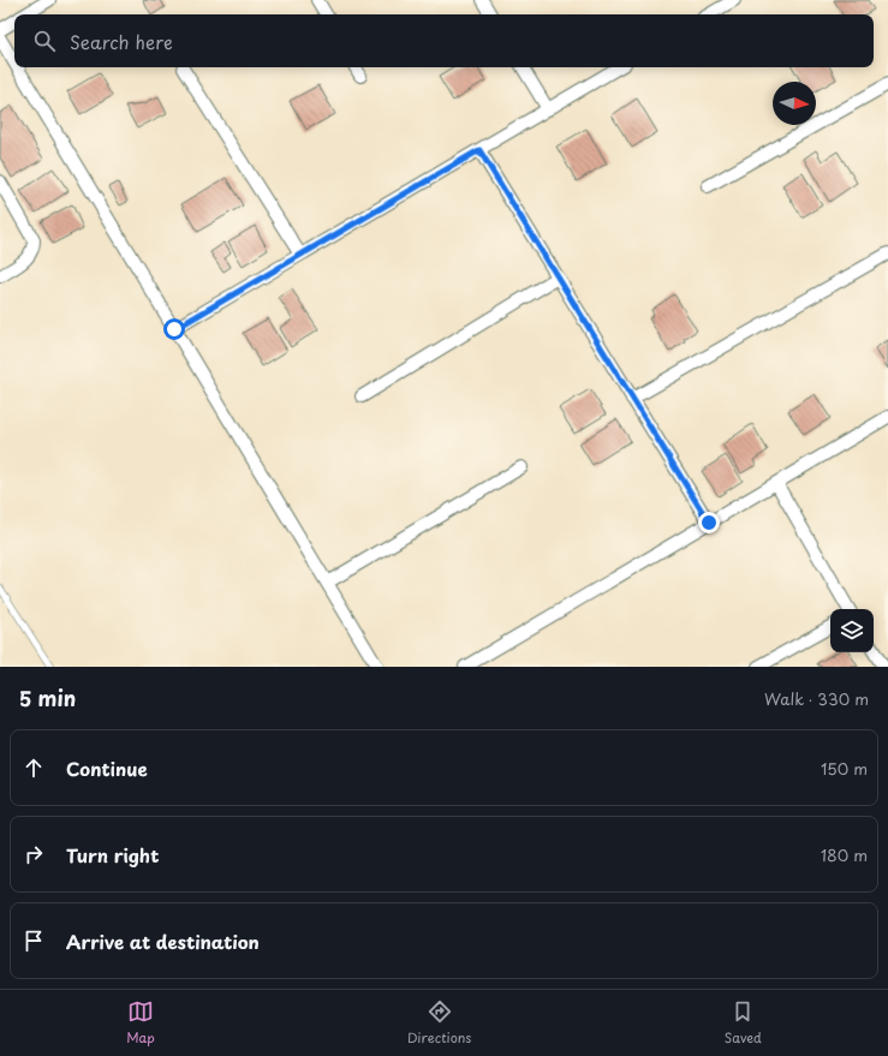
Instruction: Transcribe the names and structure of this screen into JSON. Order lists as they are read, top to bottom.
{
  "north": "right",
  "page": {
    "search": "Search here",
    "heading": ["5 min", "Walk · 330 m"],
    "list": [
      ["Continue", "150 m"],
      ["Turn right", "180 m"],
      "Arrive at destination"
    ],
    "nav": ["Map", "Directions", "Saved"]
  }
}
